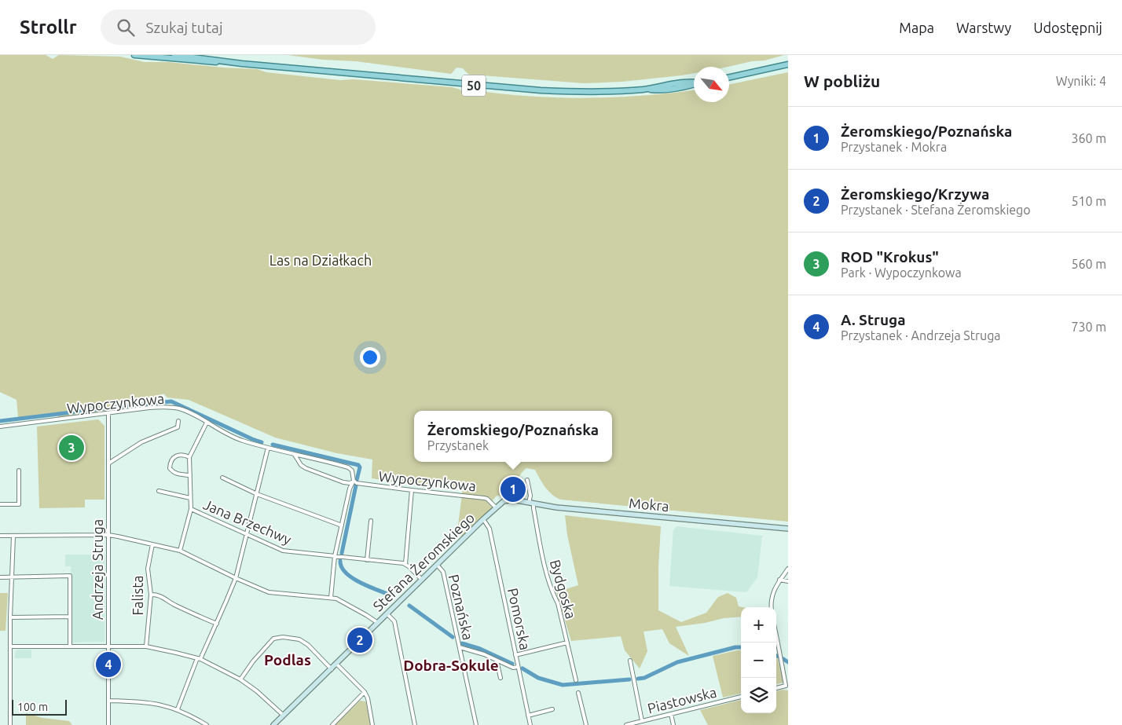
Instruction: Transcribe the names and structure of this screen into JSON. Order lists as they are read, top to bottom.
{
  "streets": {
    "main road": ["50"],
    "street": [
      "Wypoczynkowa",
      "Mokra",
      "Jana Brzechwy",
      "Stefana Żeromskiego",
      "Andrzeja Struga",
      "Bydgoska",
      "Falista",
      "Poznańska",
      "Pomorska",
      "Piastowska"
    ]
  },
  "crossings": [
    ["Wypoczynkowa", "Jana Brzechwy"],
    ["Wypoczynkowa", "Stefana Żeromskiego"],
    ["Wypoczynkowa", "Andrzeja Struga"],
    ["Mokra", "Stefana Żeromskiego"],
    ["Mokra", "Bydgoska"],
    ["Stefana Żeromskiego", "Poznańska"],
    ["Stefana Żeromskiego", "Pomorska"]
  ],
  "districts": ["Podlas", "Dobra-Sokule"],
  "parks": ["Las na Działkach"],
  "scale_bar": "100 m",
  "north": "bottom right",
  "page": {
    "header": "Strollr",
    "search": "Szukaj tutaj",
    "nav": ["Mapa", "Warstwy", "Udostępnij"],
    "heading": ["W pobliżu", "Wyniki: 4"],
    "list": [
      {
        "mark": "1",
        "name": "Żeromskiego/Poznańska",
        "note": "Przystanek · Mokra",
        "value": "360 m"
      },
      {
        "mark": "2",
        "name": "Żeromskiego/Krzywa",
        "note": "Przystanek · Stefana Żeromskiego",
        "value": "510 m"
      },
      {
        "mark": "3",
        "name": "ROD \"Krokus\"",
        "note": "Park · Wypoczynkowa",
        "value": "560 m"
      },
      {
        "mark": "4",
        "name": "A. Struga",
        "note": "Przystanek · Andrzeja Struga",
        "value": "730 m"
      }
    ],
    "popup": ["Żeromskiego/Poznańska", "Przystanek"],
    "pins": [
      "3",
      "1",
      "2",
      "4"
    ],
    "map_buttons": ["+", "−"],
    "scale": "100 m"
  }
}
